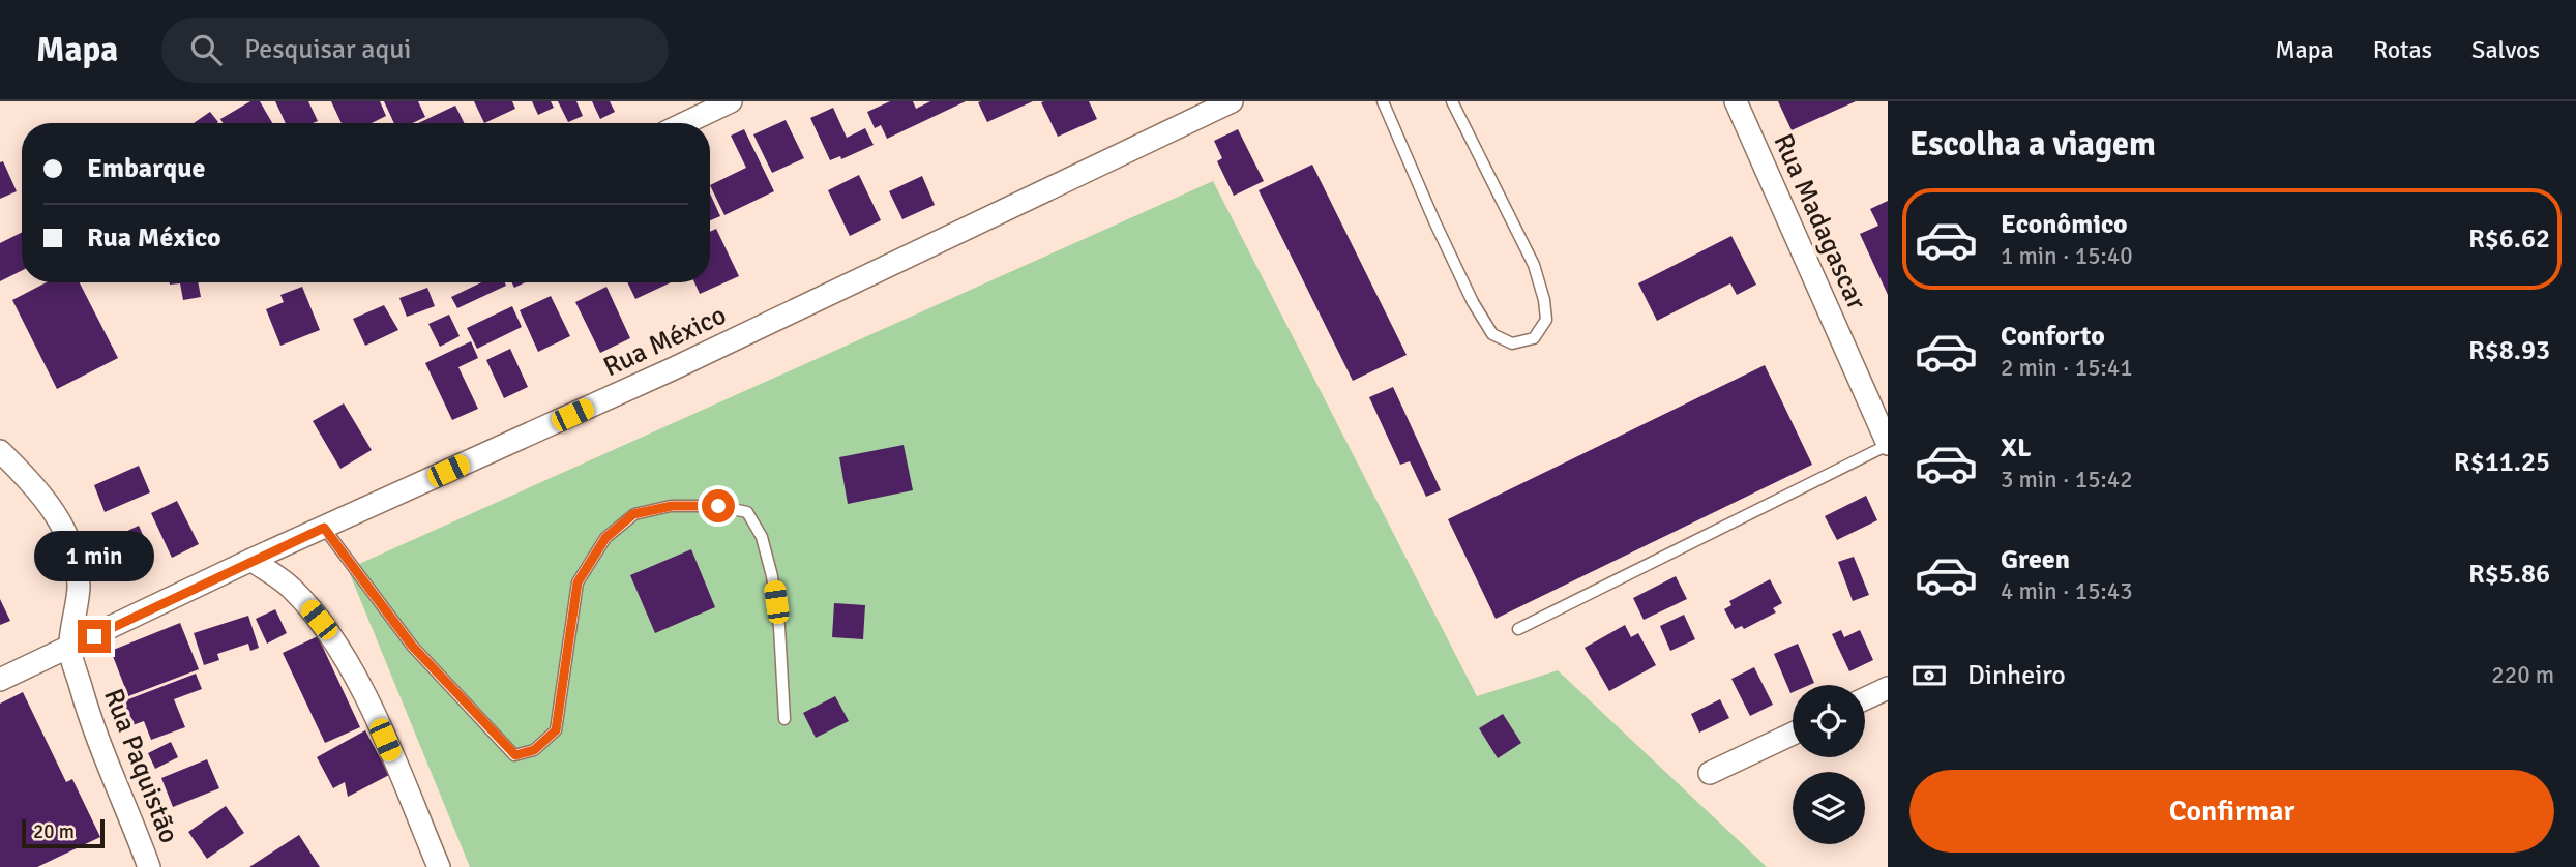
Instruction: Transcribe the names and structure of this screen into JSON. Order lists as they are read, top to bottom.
{
  "streets": {
    "street": ["Rua Madagascar", "Rua México", "Rua Paquistão"]
  },
  "crossings": [
    ["Rua México", "Rua Paquistão"]
  ],
  "scale_bar": "20 m",
  "page": {
    "header": "Mapa",
    "search": "Pesquisar aqui",
    "nav": ["Mapa", "Rotas", "Salvos"],
    "heading": "Escolha a viagem",
    "banner": ["Embarque", "Rua México"],
    "list": [
      {
        "name": "Econômico",
        "note": "1 min · 15:40",
        "value": "R$6.62"
      },
      {
        "name": "Conforto",
        "note": "2 min · 15:41",
        "value": "R$8.93"
      },
      {
        "name": "XL",
        "note": "3 min · 15:42",
        "value": "R$11.25"
      },
      {
        "name": "Green",
        "note": "4 min · 15:43",
        "value": "R$5.86"
      }
    ],
    "bubble": "1 min",
    "pay": ["Dinheiro", "220 m"],
    "buttons": "Confirmar",
    "scale": "20 m"
  }
}
